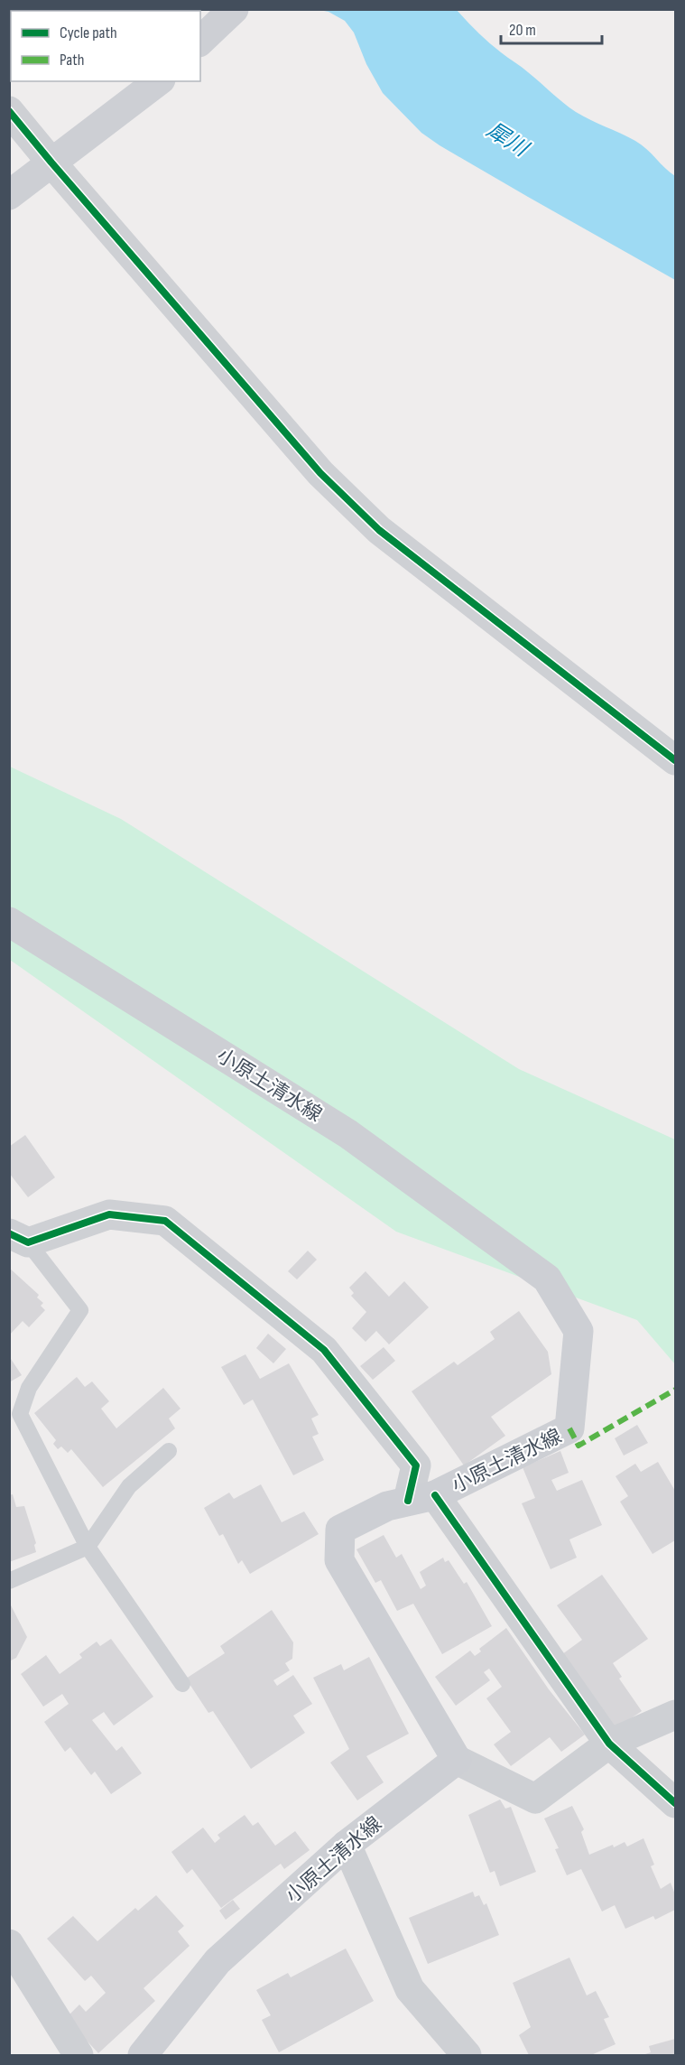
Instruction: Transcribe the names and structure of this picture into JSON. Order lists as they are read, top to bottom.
{
  "streets": {
    "main road": ["小原土清水線"]
  },
  "water": ["犀川"],
  "legend": ["Cycle path", "Path"],
  "scale_bar": "20 m"
}
